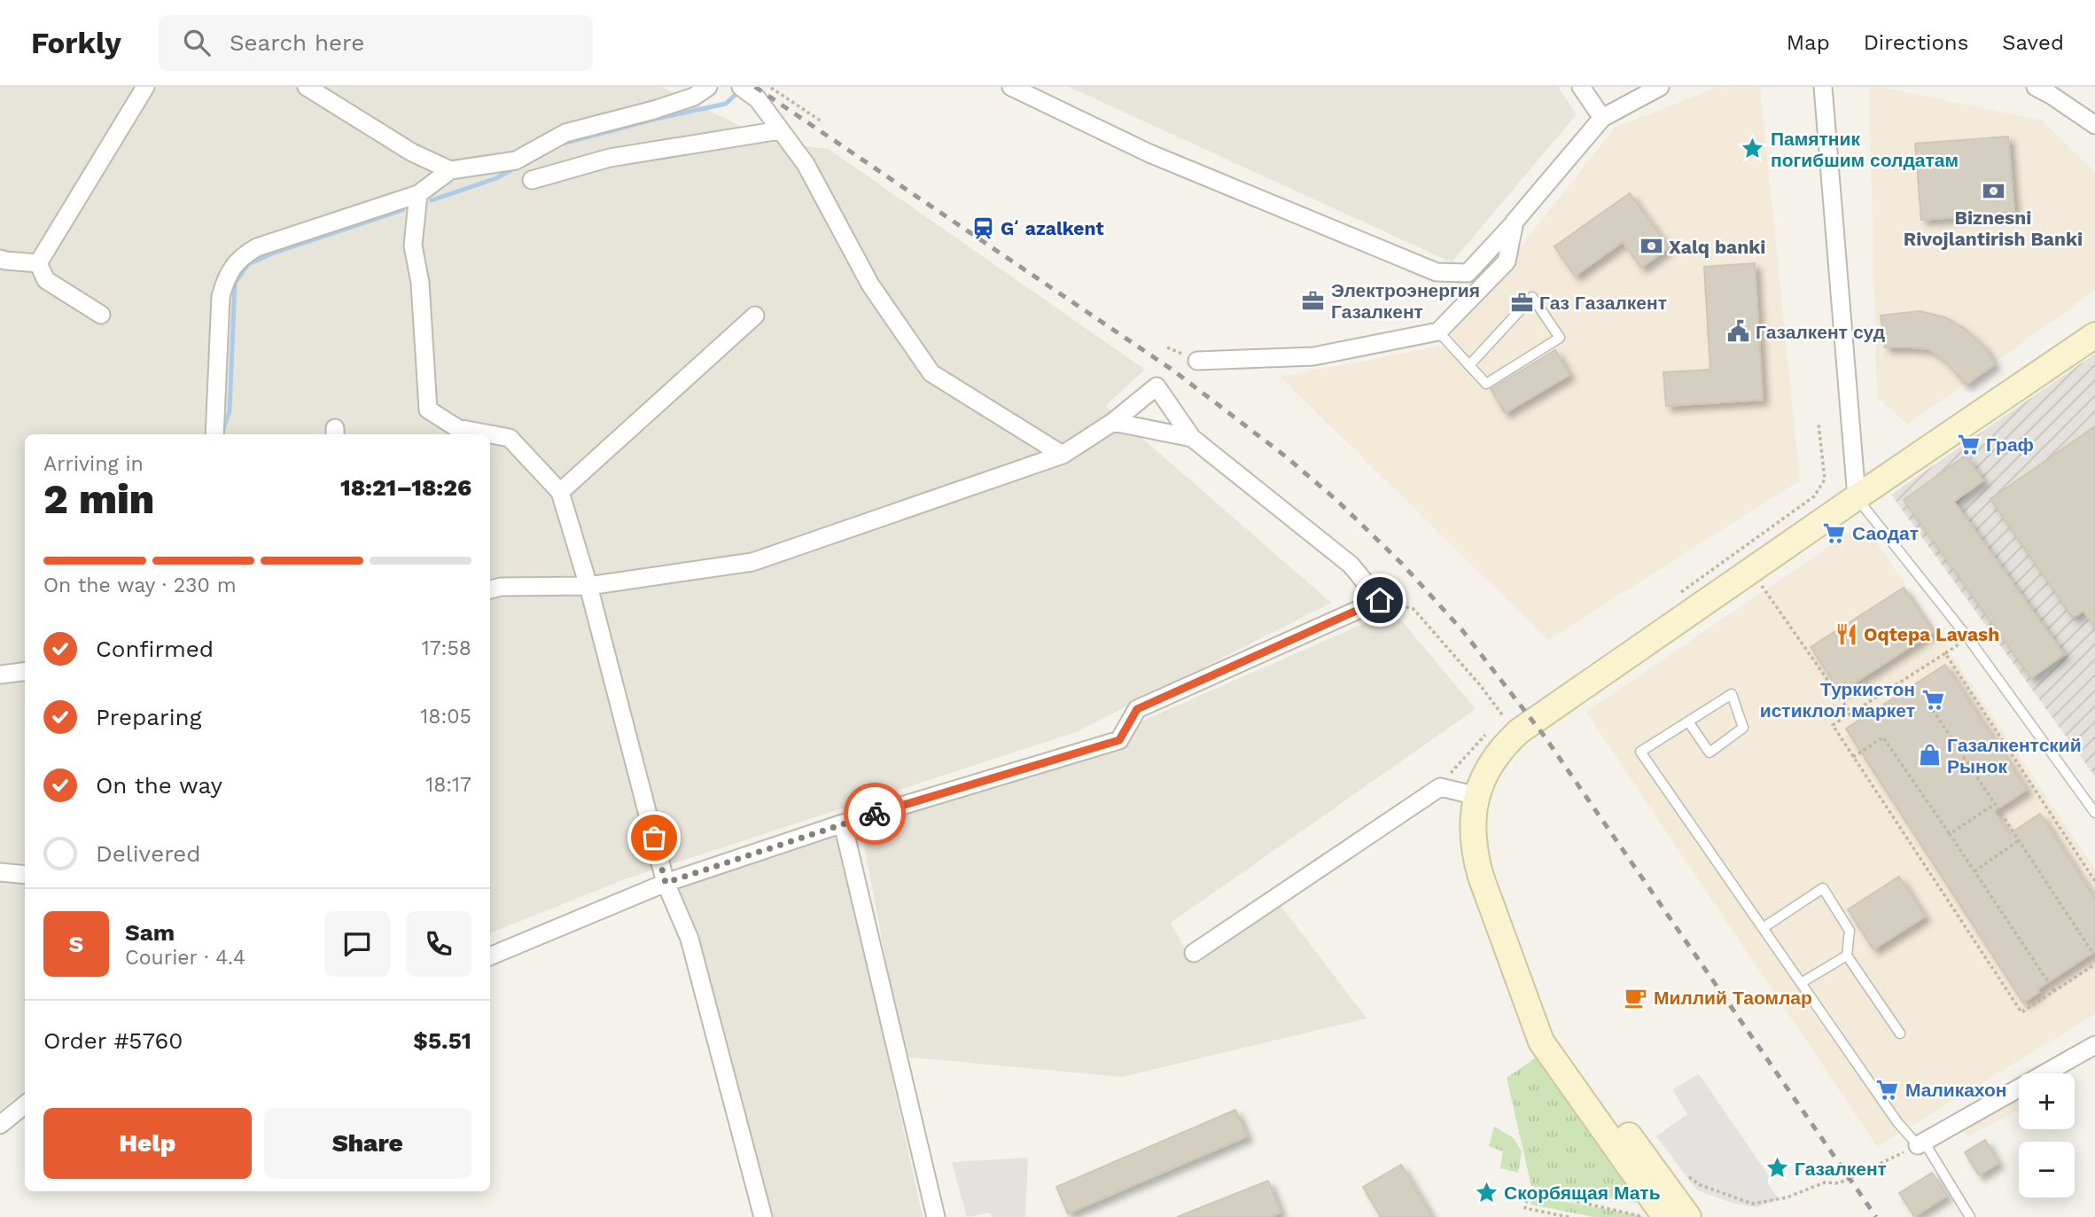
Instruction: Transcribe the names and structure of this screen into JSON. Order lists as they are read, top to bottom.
{
  "places": {
    "place": ["Памятник погибшим солдатам", "Газалкент", "Скорбящая Мать"],
    "bank": ["Biznesni Rivojlantirish Banki", "Xalq banki"],
    "station": ["Gʻazalkent"],
    "office": ["Электроэнергия Газалкент", "Газ Газалкент"],
    "public building": ["Газалкент суд"],
    "supermarket": [
      "Граф",
      "Саодат",
      "Туркистон истиклол маркет",
      "Маликахон"
    ],
    "restaurant": ["Oqtepa Lavash"],
    "shop": ["Газалкентский Рынок"],
    "cafe": ["Миллий Таомлар"]
  },
  "page": {
    "header": "Forkly",
    "search": "Search here",
    "nav": ["Map", "Directions", "Saved"],
    "heading": ["2 min", "Arriving in", "18:21–18:26"],
    "panel": [
      "Sam",
      "Courier · 4.4",
      "Order #5760",
      "$5.51"
    ],
    "bar": "On the way · 230 m",
    "list": [
      ["Confirmed", "17:58"],
      ["Preparing", "18:05"],
      ["On the way", "18:17"],
      "Delivered"
    ],
    "round": "S",
    "map_buttons": ["+", "−"],
    "buttons": ["Help", "Share"]
  }
}
